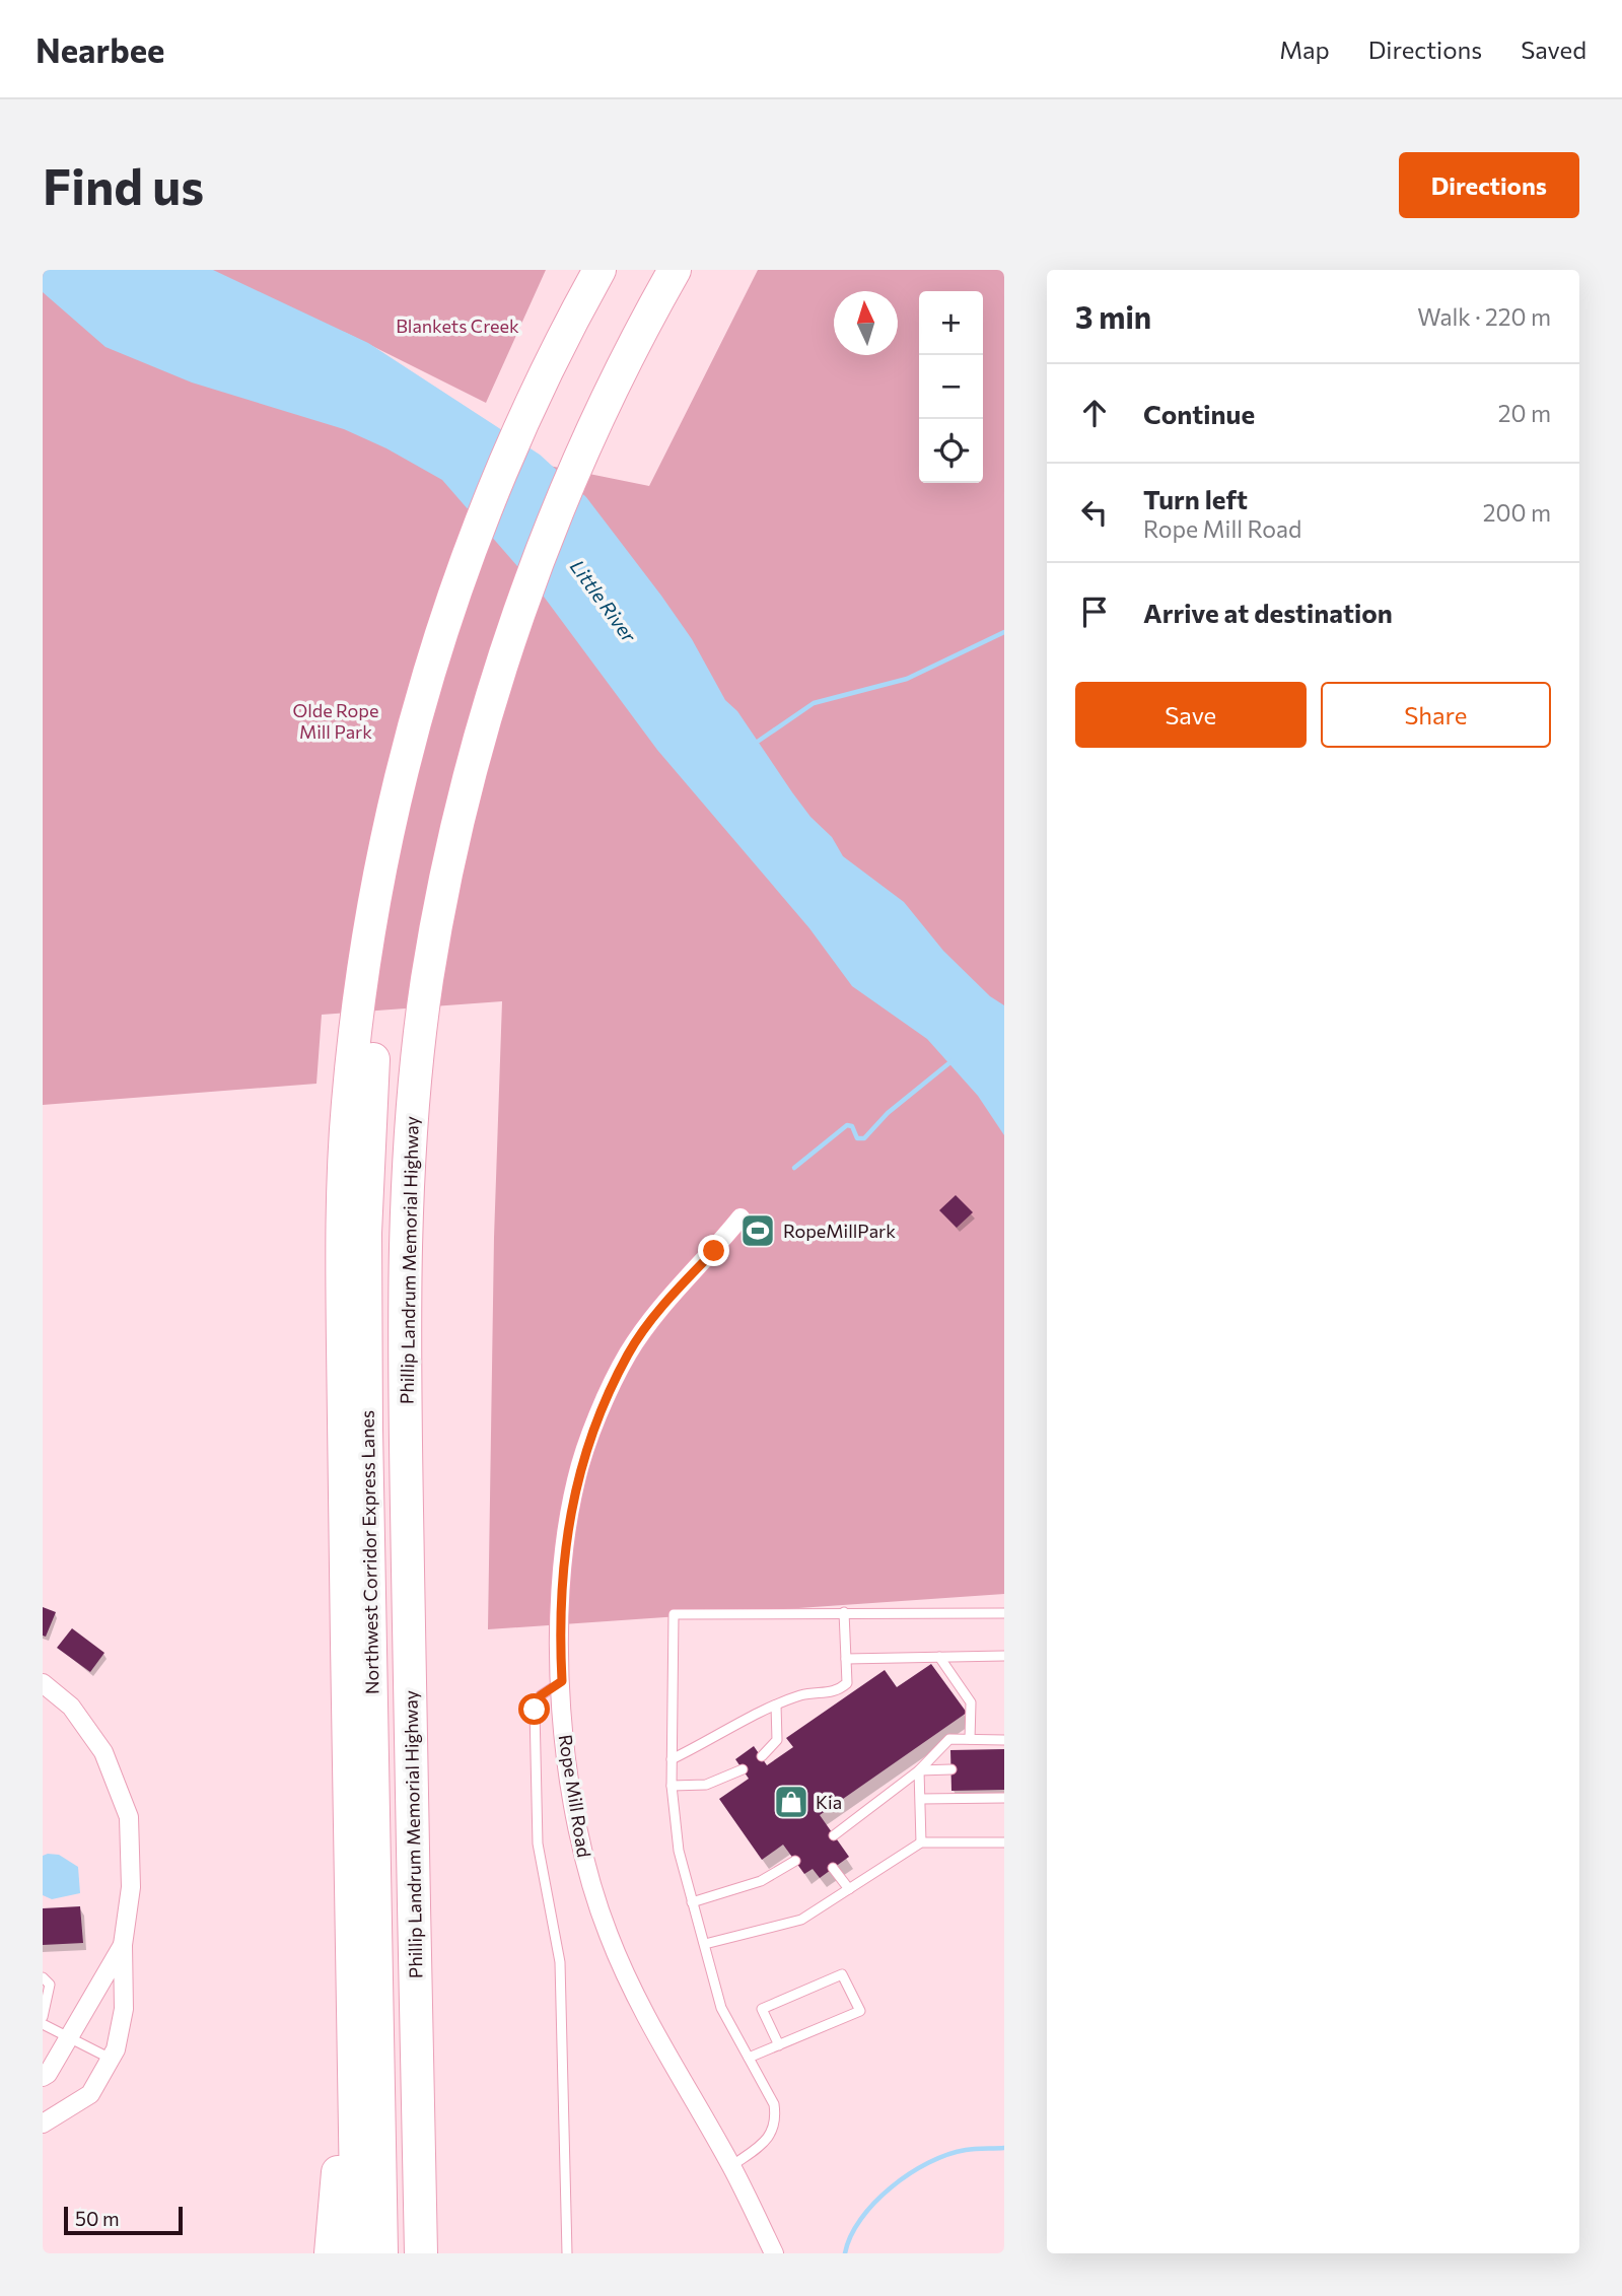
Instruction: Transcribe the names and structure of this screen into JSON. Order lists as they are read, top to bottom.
{
  "streets": {
    "highway": ["Phillip Landrum Memorial Highway", "Northwest Corridor Express Lanes"],
    "street": ["Rope Mill Road"]
  },
  "water": ["Little River"],
  "parks": ["Blankets Creek", "Olde Rope Mill Park"],
  "places": {
    "sports": ["RopeMillPark"],
    "shop": ["Kia"]
  },
  "scale_bar": "50 m",
  "north": "top",
  "page": {
    "header": "Nearbee",
    "nav": ["Map", "Directions", "Saved"],
    "buttons": [
      "Directions",
      ["Save", "Share"]
    ],
    "title": "Find us",
    "heading": ["3 min", "Walk · 220 m"],
    "map_buttons": ["+", "−"],
    "list": [
      ["Continue", "20 m"],
      ["Turn left", "Rope Mill Road", "200 m"],
      "Arrive at destination"
    ],
    "scale": "50 m"
  }
}
